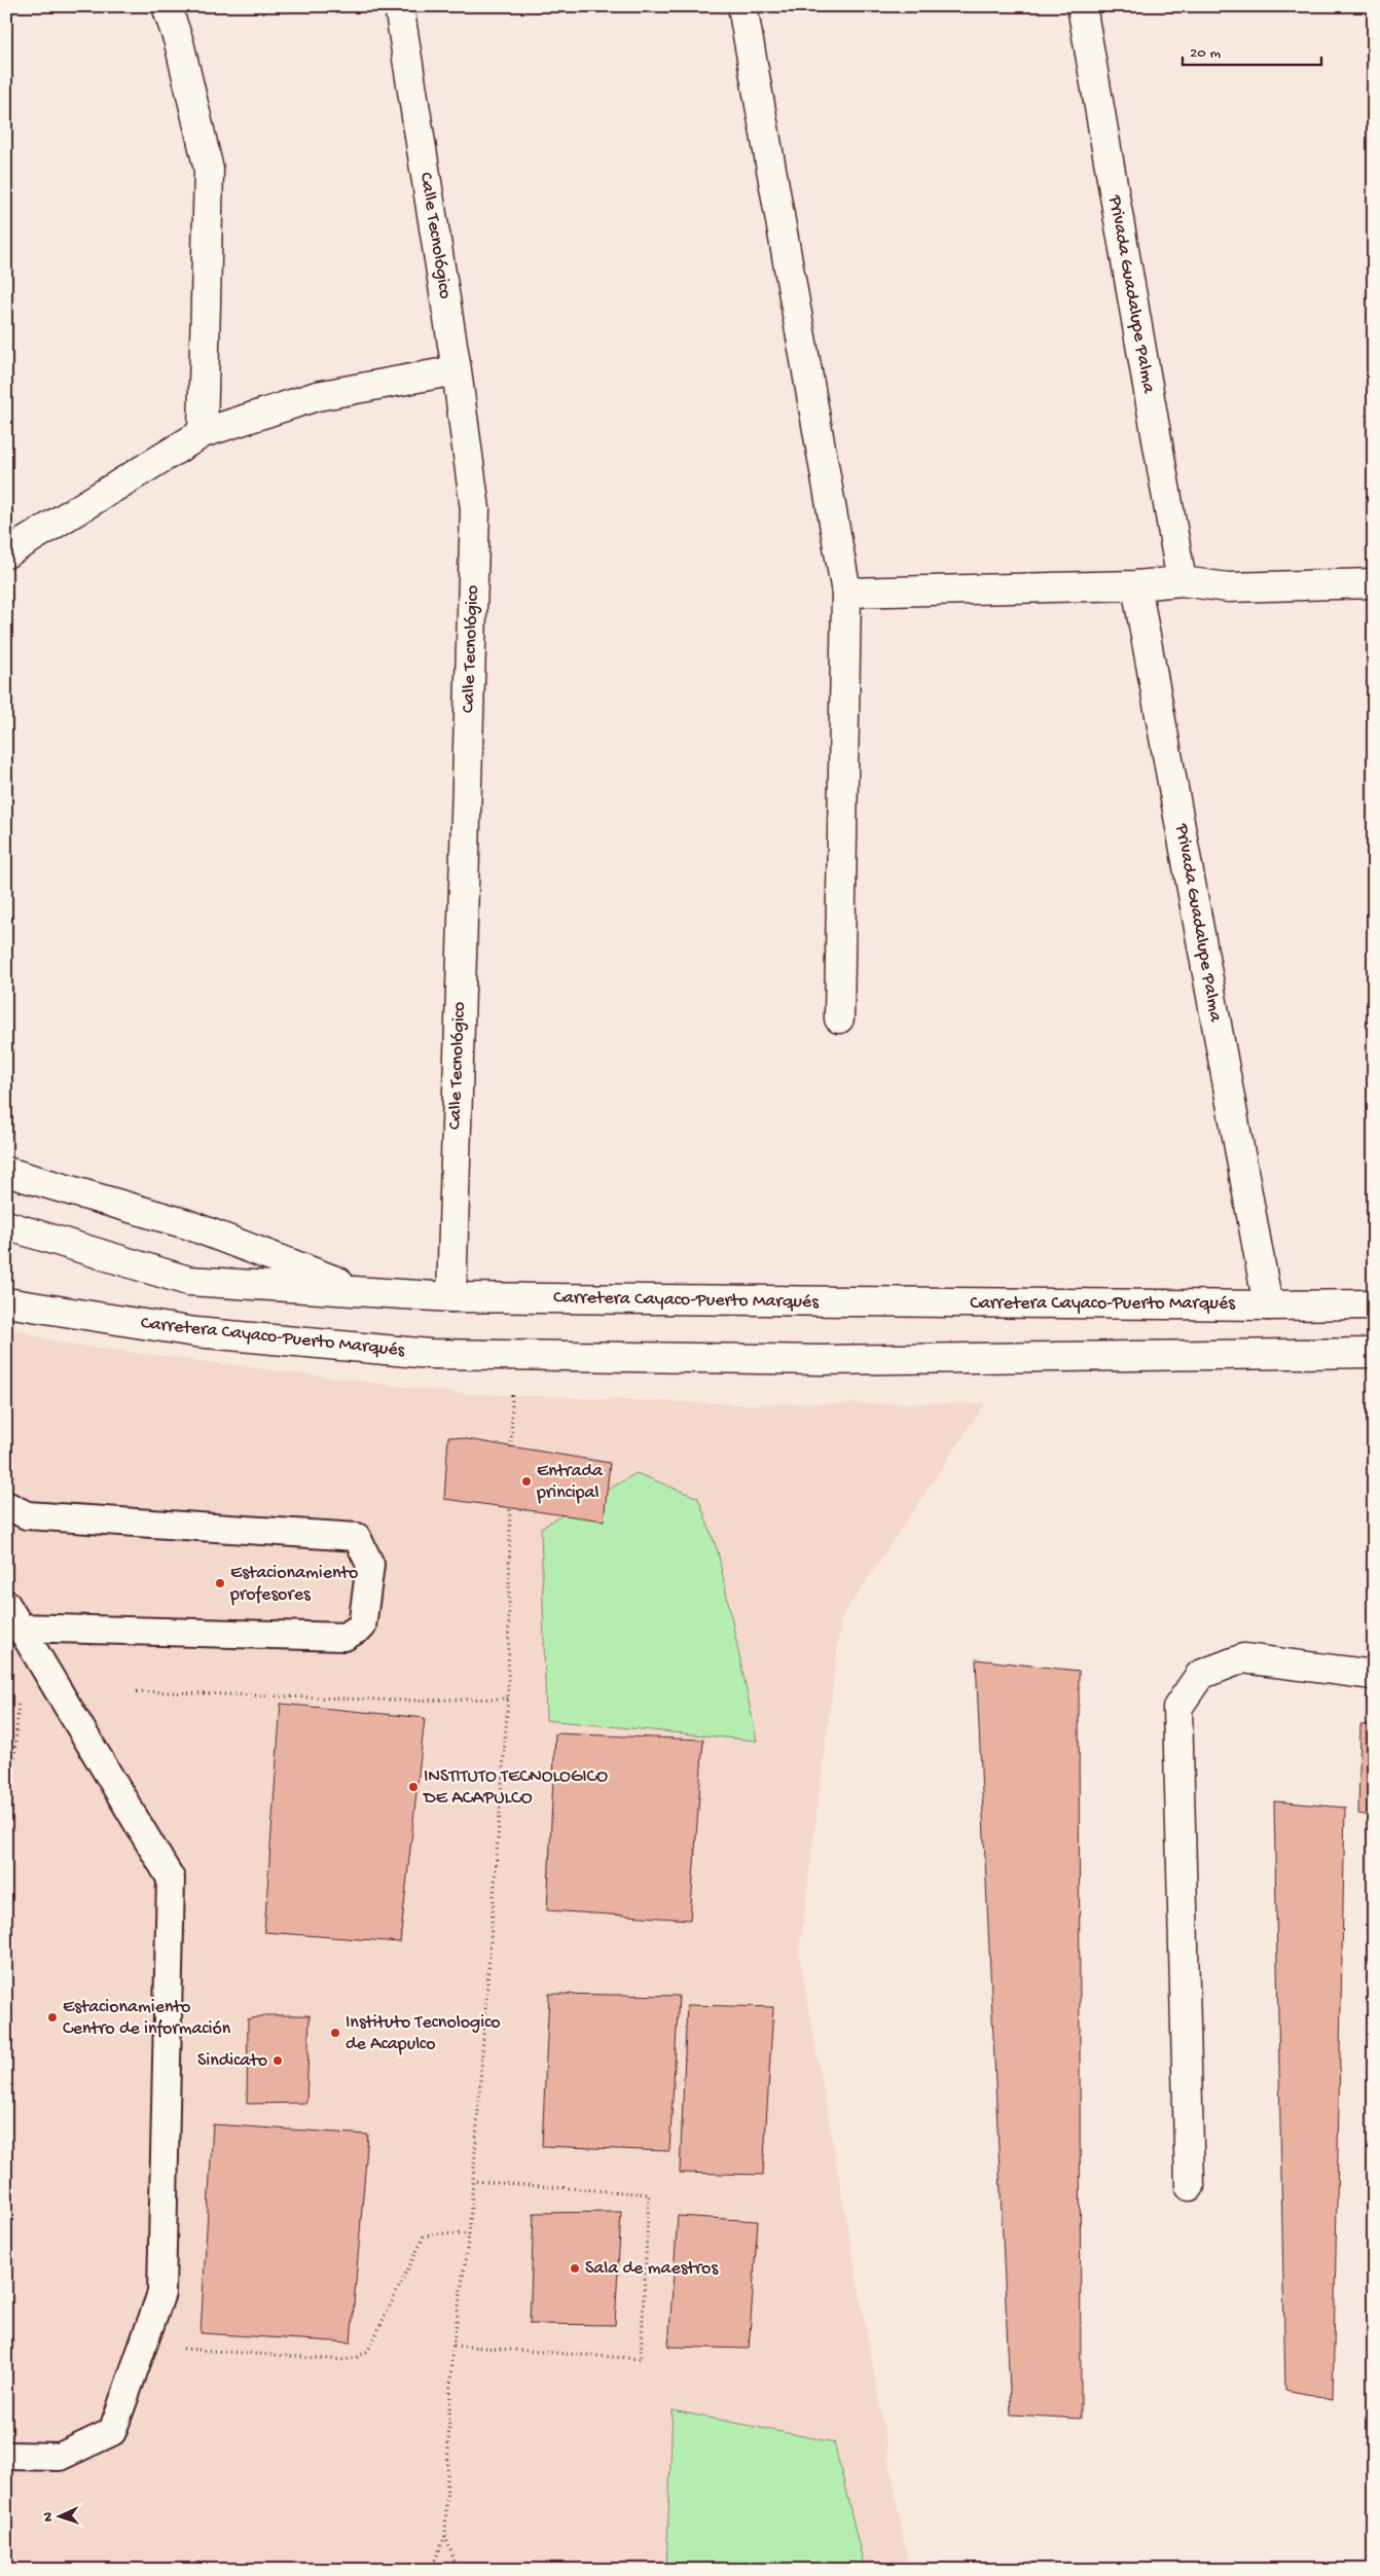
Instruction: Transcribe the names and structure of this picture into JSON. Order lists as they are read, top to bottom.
{
  "streets": {
    "street": ["Calle Tecnológico", "Privada Guadalupe Palma", "Carretera Cayaco-Puerto Marqués"]
  },
  "crossings": [
    ["Calle Tecnológico", "Carretera Cayaco-Puerto Marqués"],
    ["Privada Guadalupe Palma", "Carretera Cayaco-Puerto Marqués"]
  ],
  "places": [
    "Entrada principal",
    "Estacionamiento profesores",
    "INSTITUTO TECNOLOGICO DE ACAPULCO",
    "Estacionamiento Centro de información",
    "Instituto Tecnologico de Acapulco",
    "Sindicato",
    "Sala de maestros"
  ],
  "scale_bar": "20 m",
  "north": "left"
}
